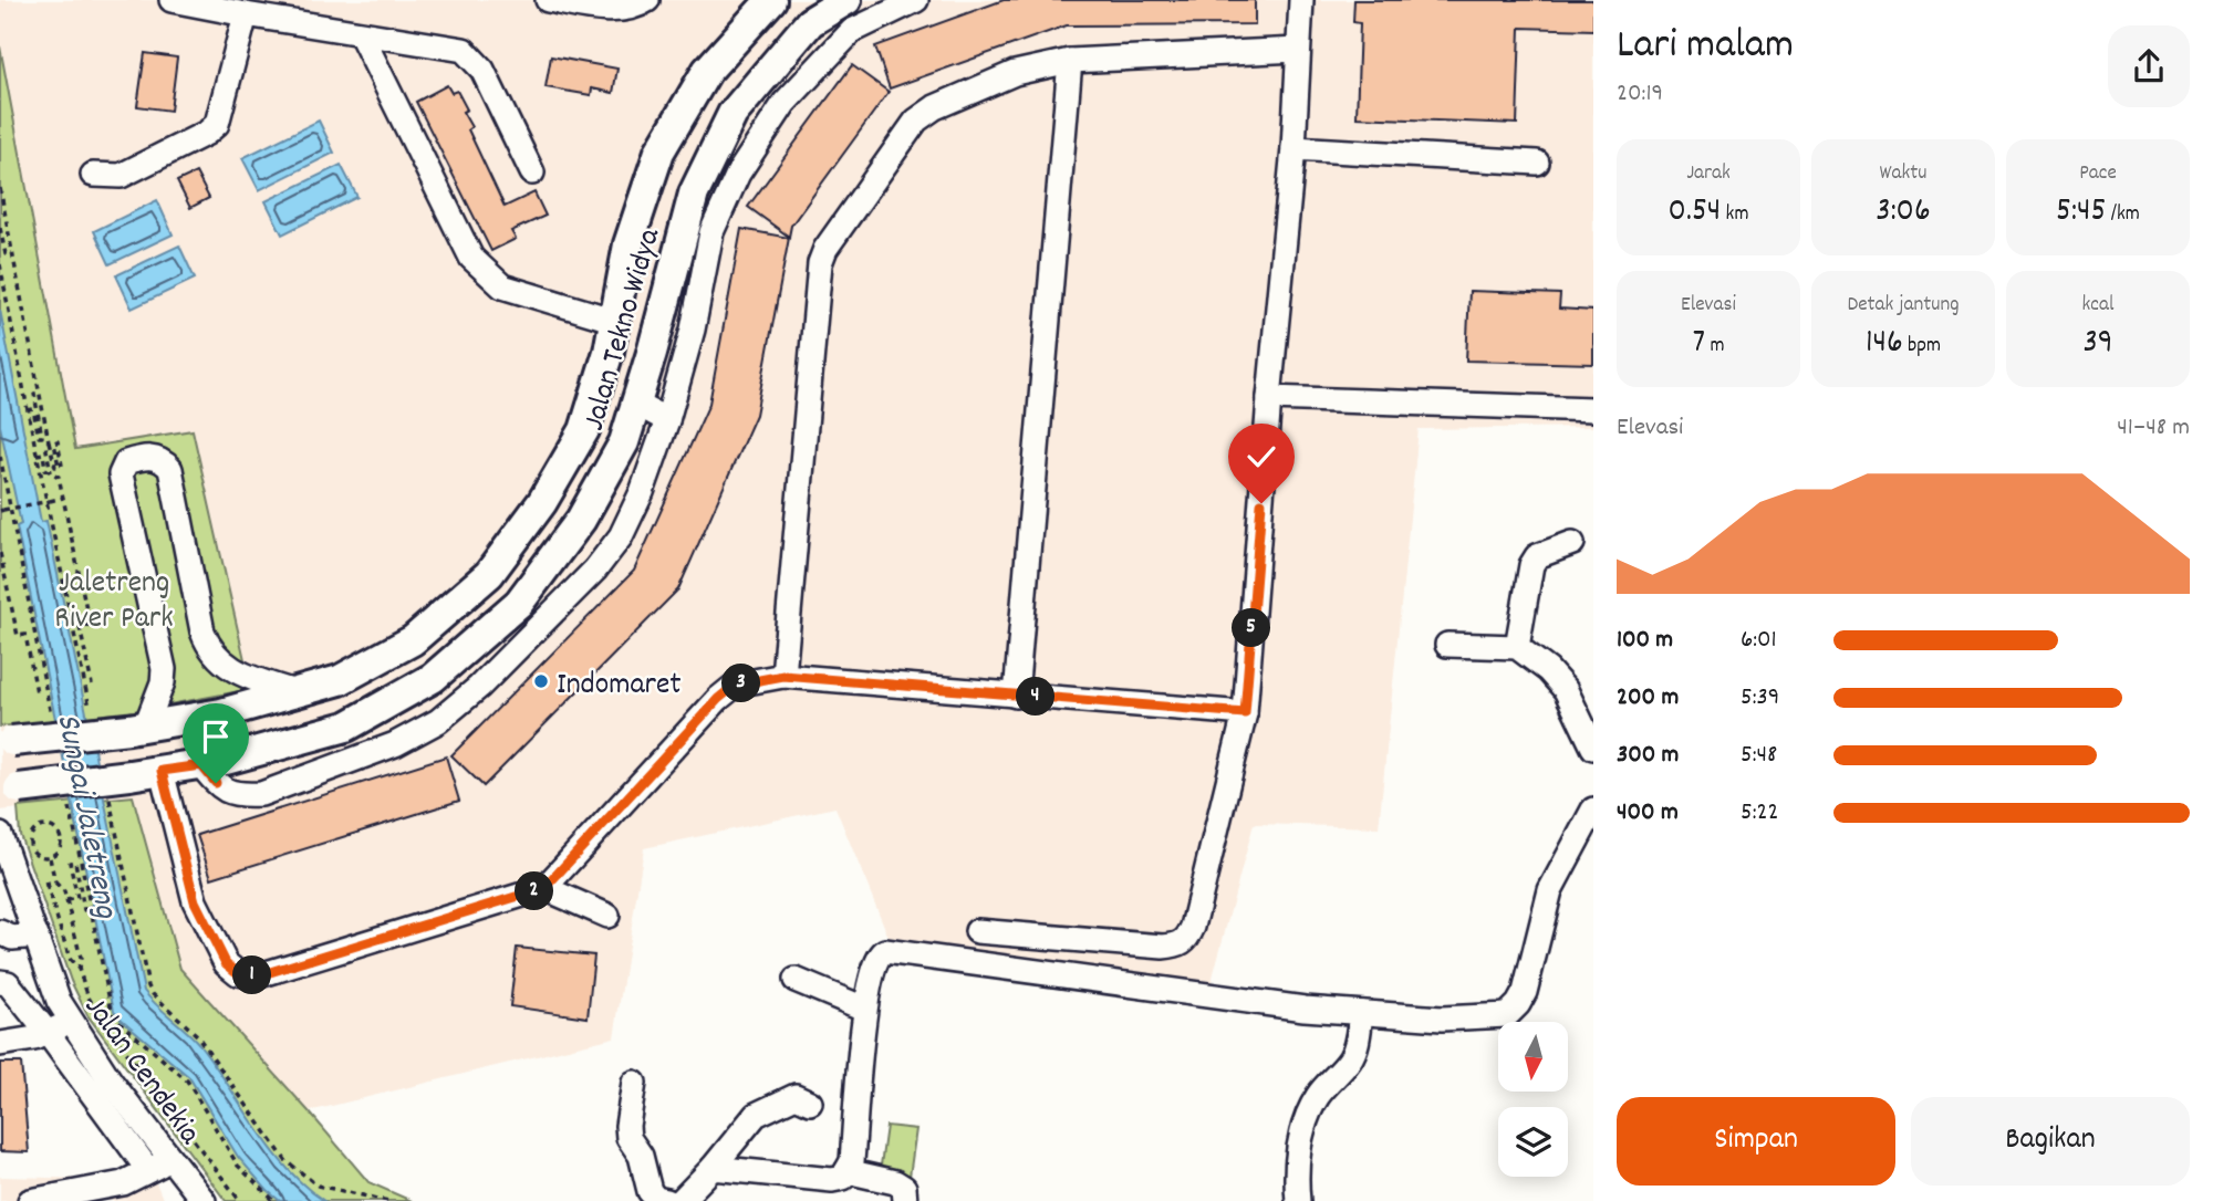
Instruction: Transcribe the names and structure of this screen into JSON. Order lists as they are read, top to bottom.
{
  "streets": {
    "main road": ["Jalan Tekno Widya"],
    "street": ["Jalan Cendekia"]
  },
  "water": ["Sungai Jaletreng"],
  "parks": ["Jaletreng River Park"],
  "places": ["Indomaret"],
  "north": "bottom",
  "page": {
    "heading": ["Lari malam", "20:19"],
    "stats": [
      ["Jarak", "0.54 km"],
      ["Waktu", "3:06"],
      ["Pace", "5:45 /km"],
      ["Elevasi", "7 m"],
      ["Detak jantung", "146 bpm"],
      ["kcal", "39"]
    ],
    "chart": ["Elevasi", "41–48 m"],
    "pins": [
      "5",
      "3",
      "4",
      "2",
      "1"
    ],
    "list": [
      {
        "name": "100 m",
        "note": "6:01"
      },
      {
        "name": "200 m",
        "note": "5:39"
      },
      {
        "name": "300 m",
        "note": "5:48"
      },
      {
        "name": "400 m",
        "note": "5:22"
      }
    ],
    "buttons": ["Simpan", "Bagikan"]
  }
}
